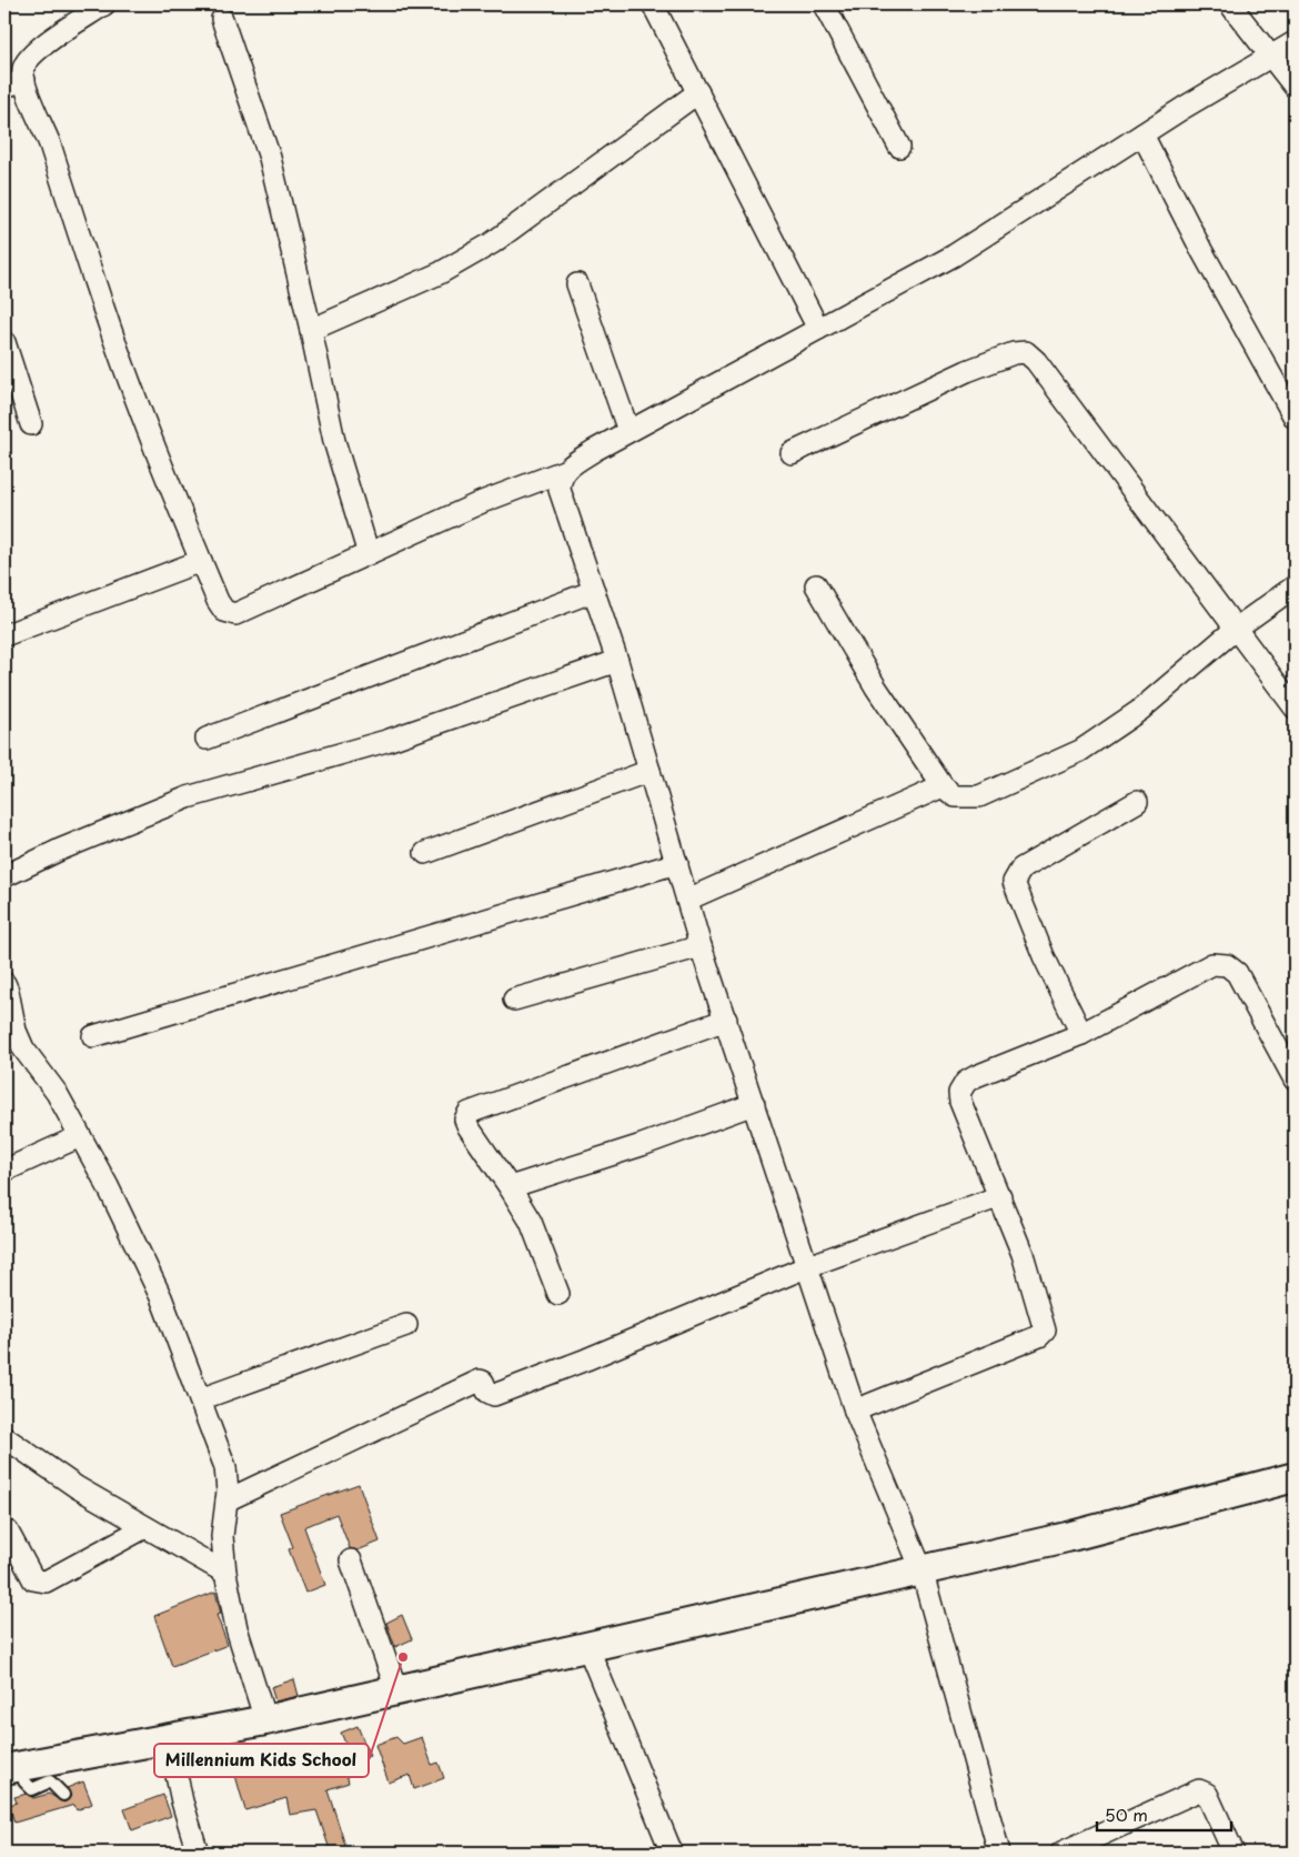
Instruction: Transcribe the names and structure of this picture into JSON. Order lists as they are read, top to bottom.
{
  "places": ["Millennium Kids School"],
  "scale_bar": "50 m"
}
